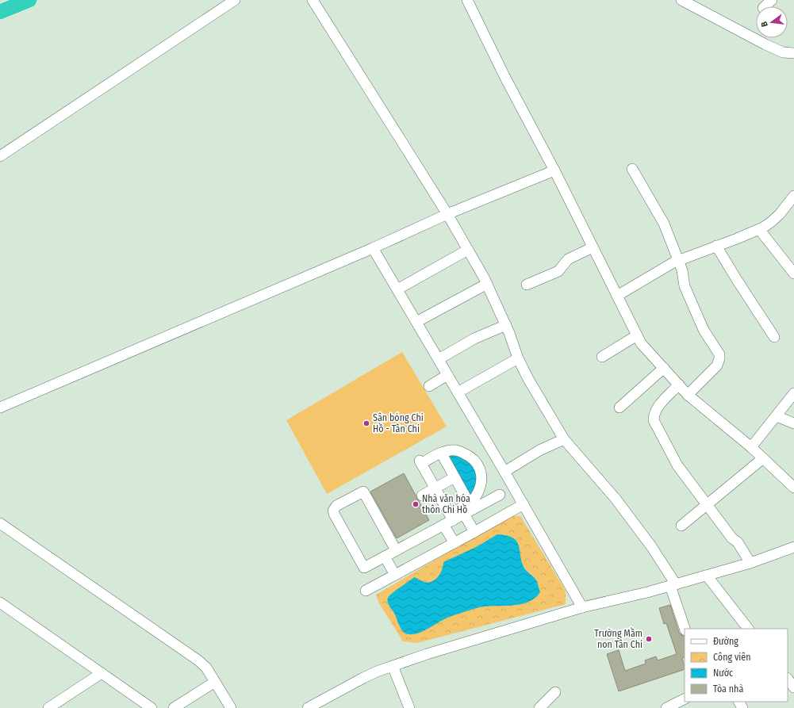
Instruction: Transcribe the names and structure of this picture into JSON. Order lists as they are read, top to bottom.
{
  "places": ["Sân bóng Chi Hồ - Tân Chi", "Nhà văn hóa thôn Chi Hồ", "Trường Mầm non Tân Chi"],
  "legend": [
    "Đường",
    "Công viên",
    "Nước",
    "Tòa nhà"
  ],
  "north": "left"
}
